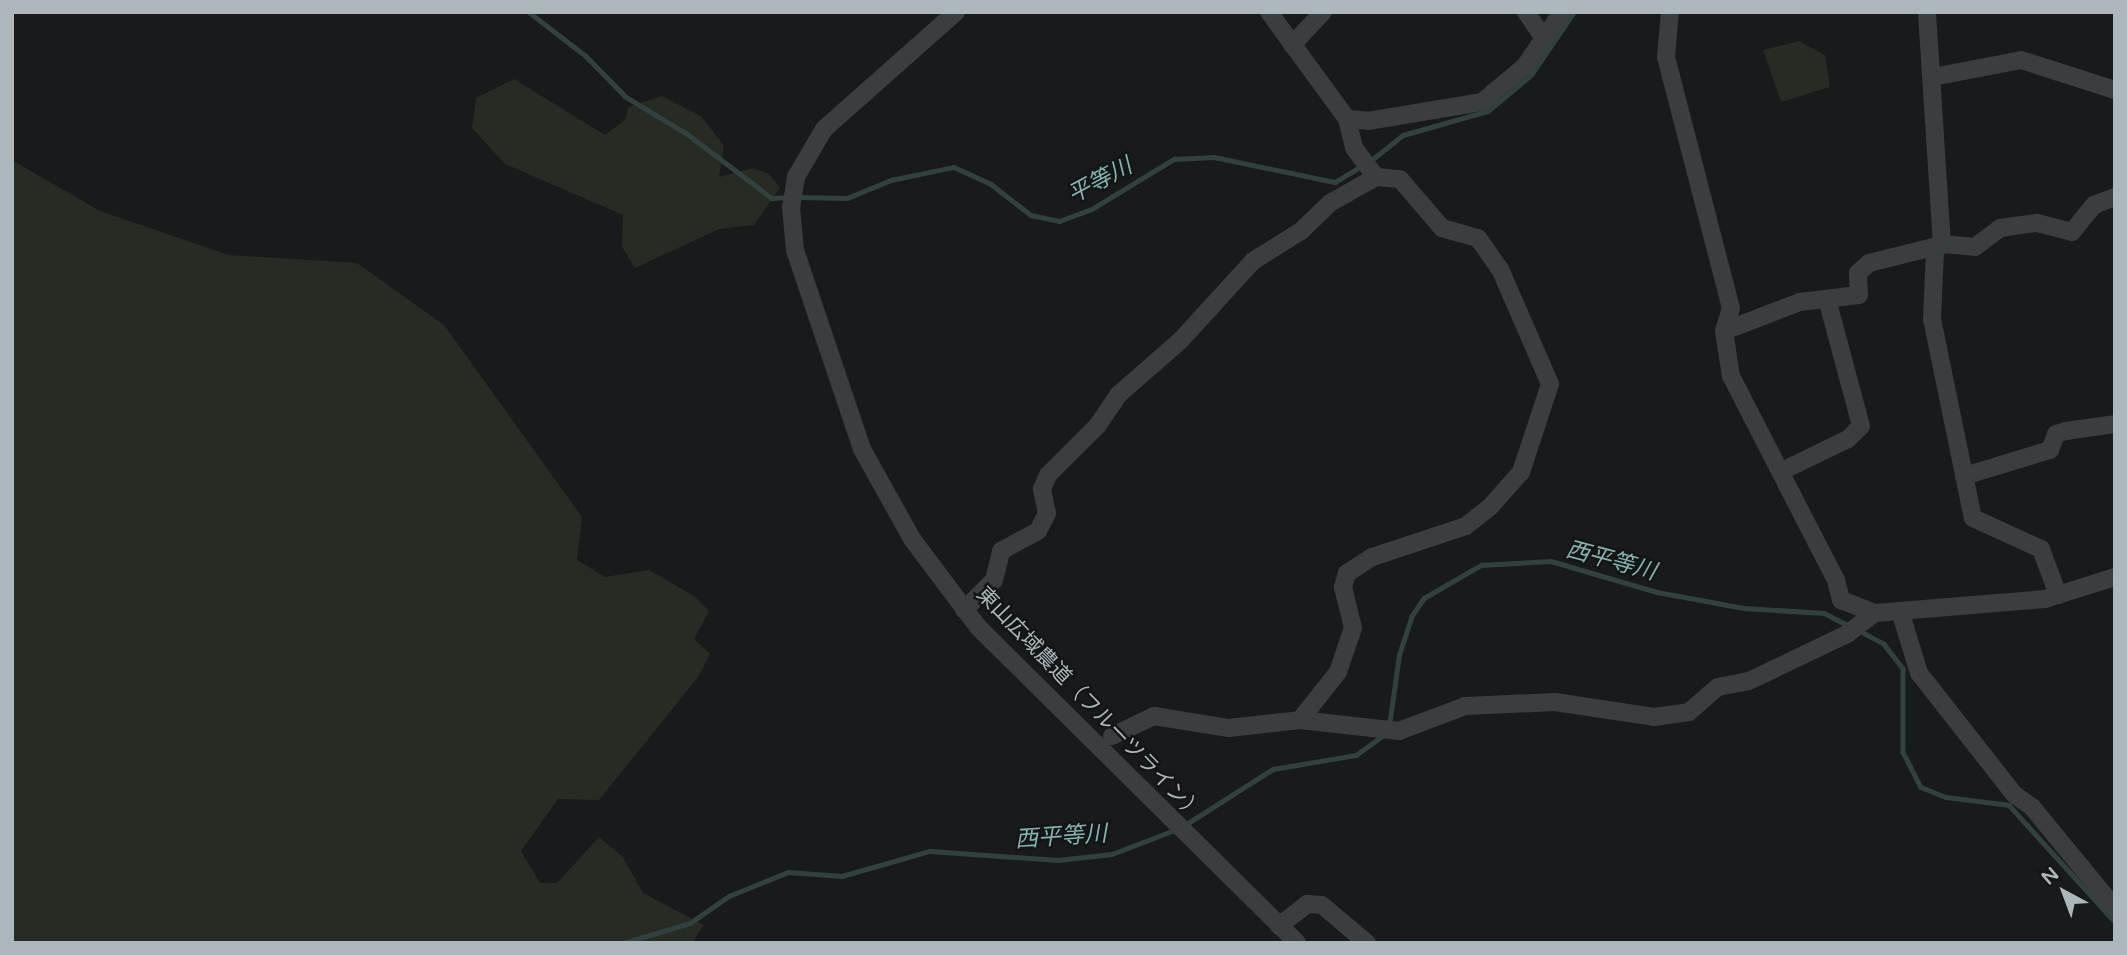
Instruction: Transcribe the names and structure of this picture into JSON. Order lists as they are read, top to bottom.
{
  "streets": {
    "street": ["東山広域農道（フルーツライン）"]
  },
  "water": ["平等川", "西平等川"],
  "north": "top left"
}
